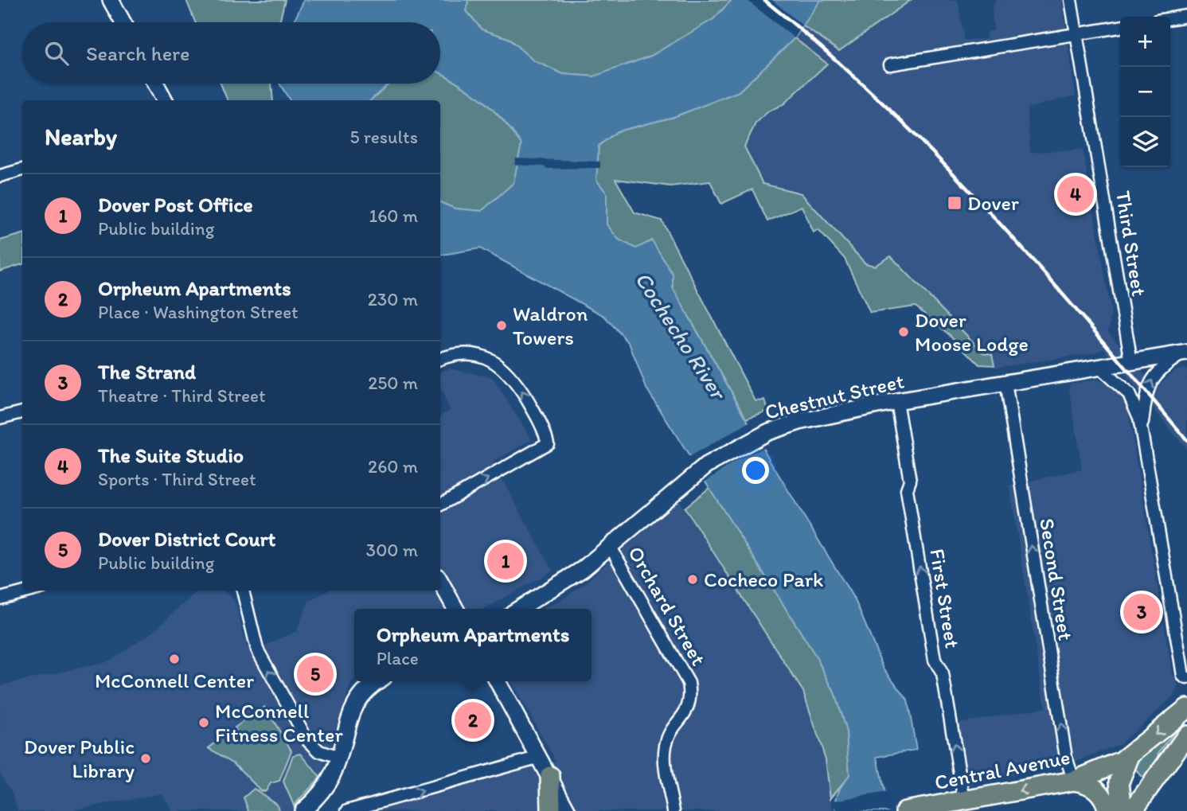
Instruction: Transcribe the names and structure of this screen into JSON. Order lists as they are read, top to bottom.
{
  "streets": {
    "main road": ["Central Avenue"],
    "street": [
      "Third Street",
      "Chestnut Street",
      "Second Street",
      "First Street",
      "Orchard Street"
    ]
  },
  "crossings": [
    ["Third Street", "Chestnut Street"],
    ["Chestnut Street", "Second Street"],
    ["Chestnut Street", "First Street"],
    ["Chestnut Street", "Orchard Street"],
    ["Second Street", "Central Avenue"],
    ["First Street", "Central Avenue"]
  ],
  "one_way": ["Second Street", "First Street", "Central Avenue"],
  "water": ["Cochecho River"],
  "places": {
    "transit": ["Dover"],
    "other": [
      "Waldron Towers",
      "Dover Moose Lodge",
      "Cocheco Park",
      "McConnell Center",
      "McConnell Fitness Center",
      "Dover Public Library"
    ]
  },
  "page": {
    "map_buttons": ["+", "−"],
    "search": "Search here",
    "heading": ["Nearby", "5 results"],
    "pins": [
      "4",
      "1",
      "3",
      "5",
      "2"
    ],
    "list": [
      {
        "mark": "1",
        "name": "Dover Post Office",
        "note": "Public building",
        "value": "160 m"
      },
      {
        "mark": "2",
        "name": "Orpheum Apartments",
        "note": "Place · Washington Street",
        "value": "230 m"
      },
      {
        "mark": "3",
        "name": "The Strand",
        "note": "Theatre · Third Street",
        "value": "250 m"
      },
      {
        "mark": "4",
        "name": "The Suite Studio",
        "note": "Sports · Third Street",
        "value": "260 m"
      },
      {
        "mark": "5",
        "name": "Dover District Court",
        "note": "Public building",
        "value": "300 m"
      }
    ],
    "popup": ["Orpheum Apartments", "Place"]
  }
}
